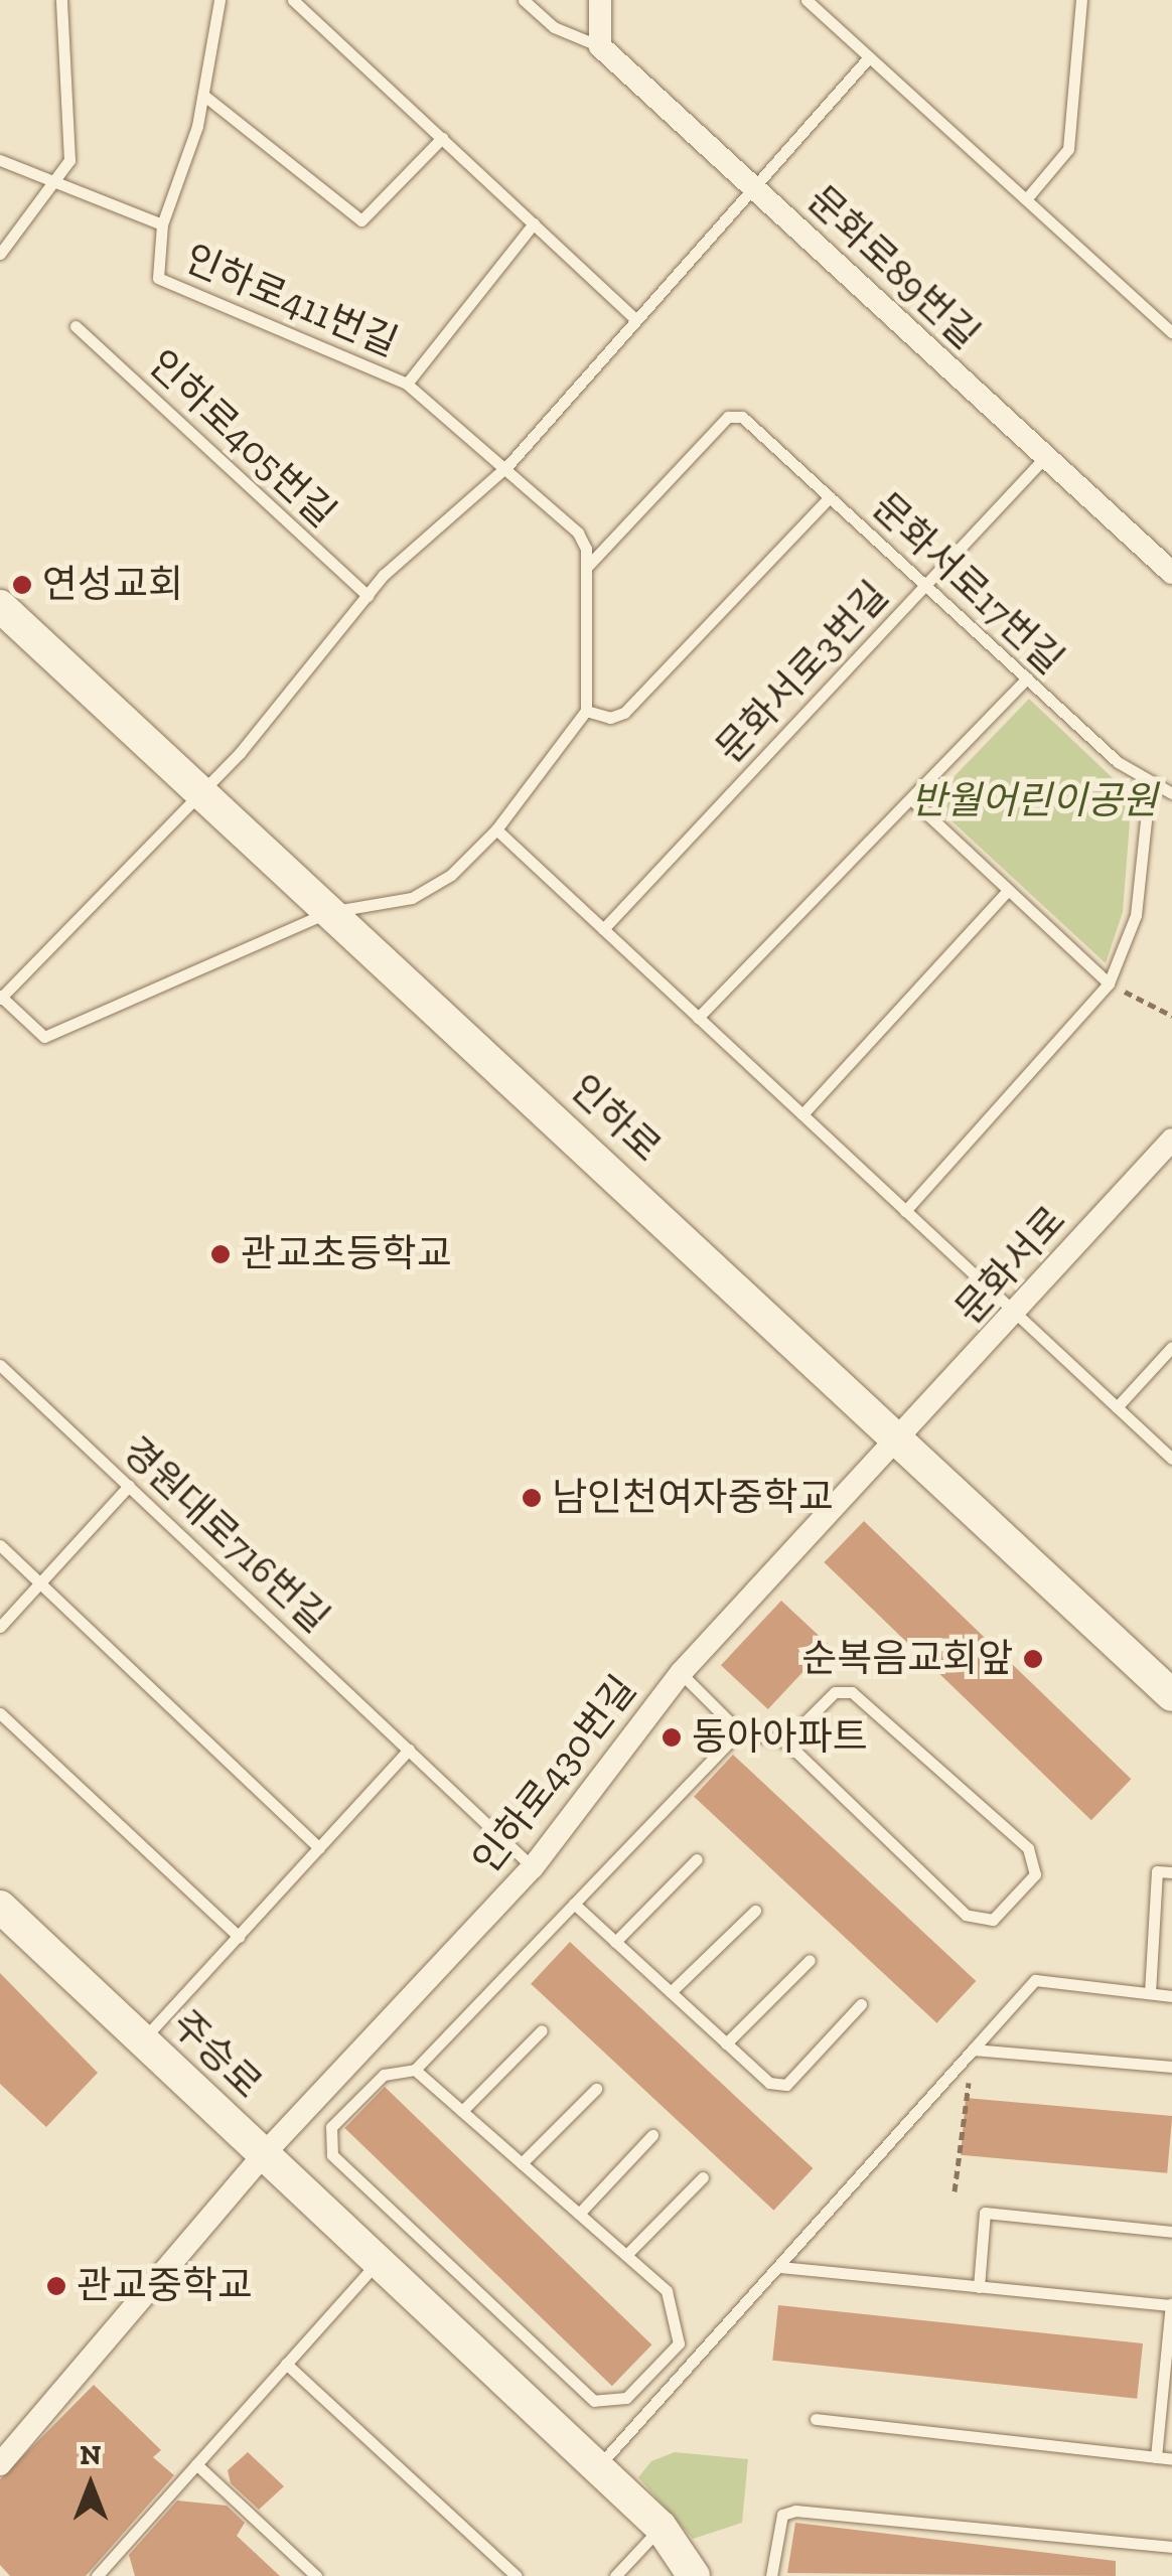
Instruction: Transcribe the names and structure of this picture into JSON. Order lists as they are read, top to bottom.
{
  "streets": {
    "main road": ["인하로", "주승로"],
    "street": ["문화로89번길", "문화서로", "인하로430번길"],
    "lane": [
      "인하로411번길",
      "인하로405번길",
      "문화서로17번길",
      "문화서로3번길",
      "경원대로716번길"
    ]
  },
  "crossings": [
    ["문화로89번길", "문화서로3번길"],
    ["인하로411번길", "문화서로17번길"],
    ["문화서로17번길", "문화서로3번길"],
    ["인하로", "문화서로"],
    ["인하로", "인하로430번길"],
    ["문화서로", "인하로430번길"],
    ["경원대로716번길", "인하로430번길"],
    ["인하로430번길", "주승로"]
  ],
  "parks": ["반월어린이공원"],
  "places": [
    "연성교회",
    "관교초등학교",
    "남인천여자중학교",
    "순복음교회앞",
    "동아아파트",
    "관교중학교"
  ],
  "north": "top"
}
